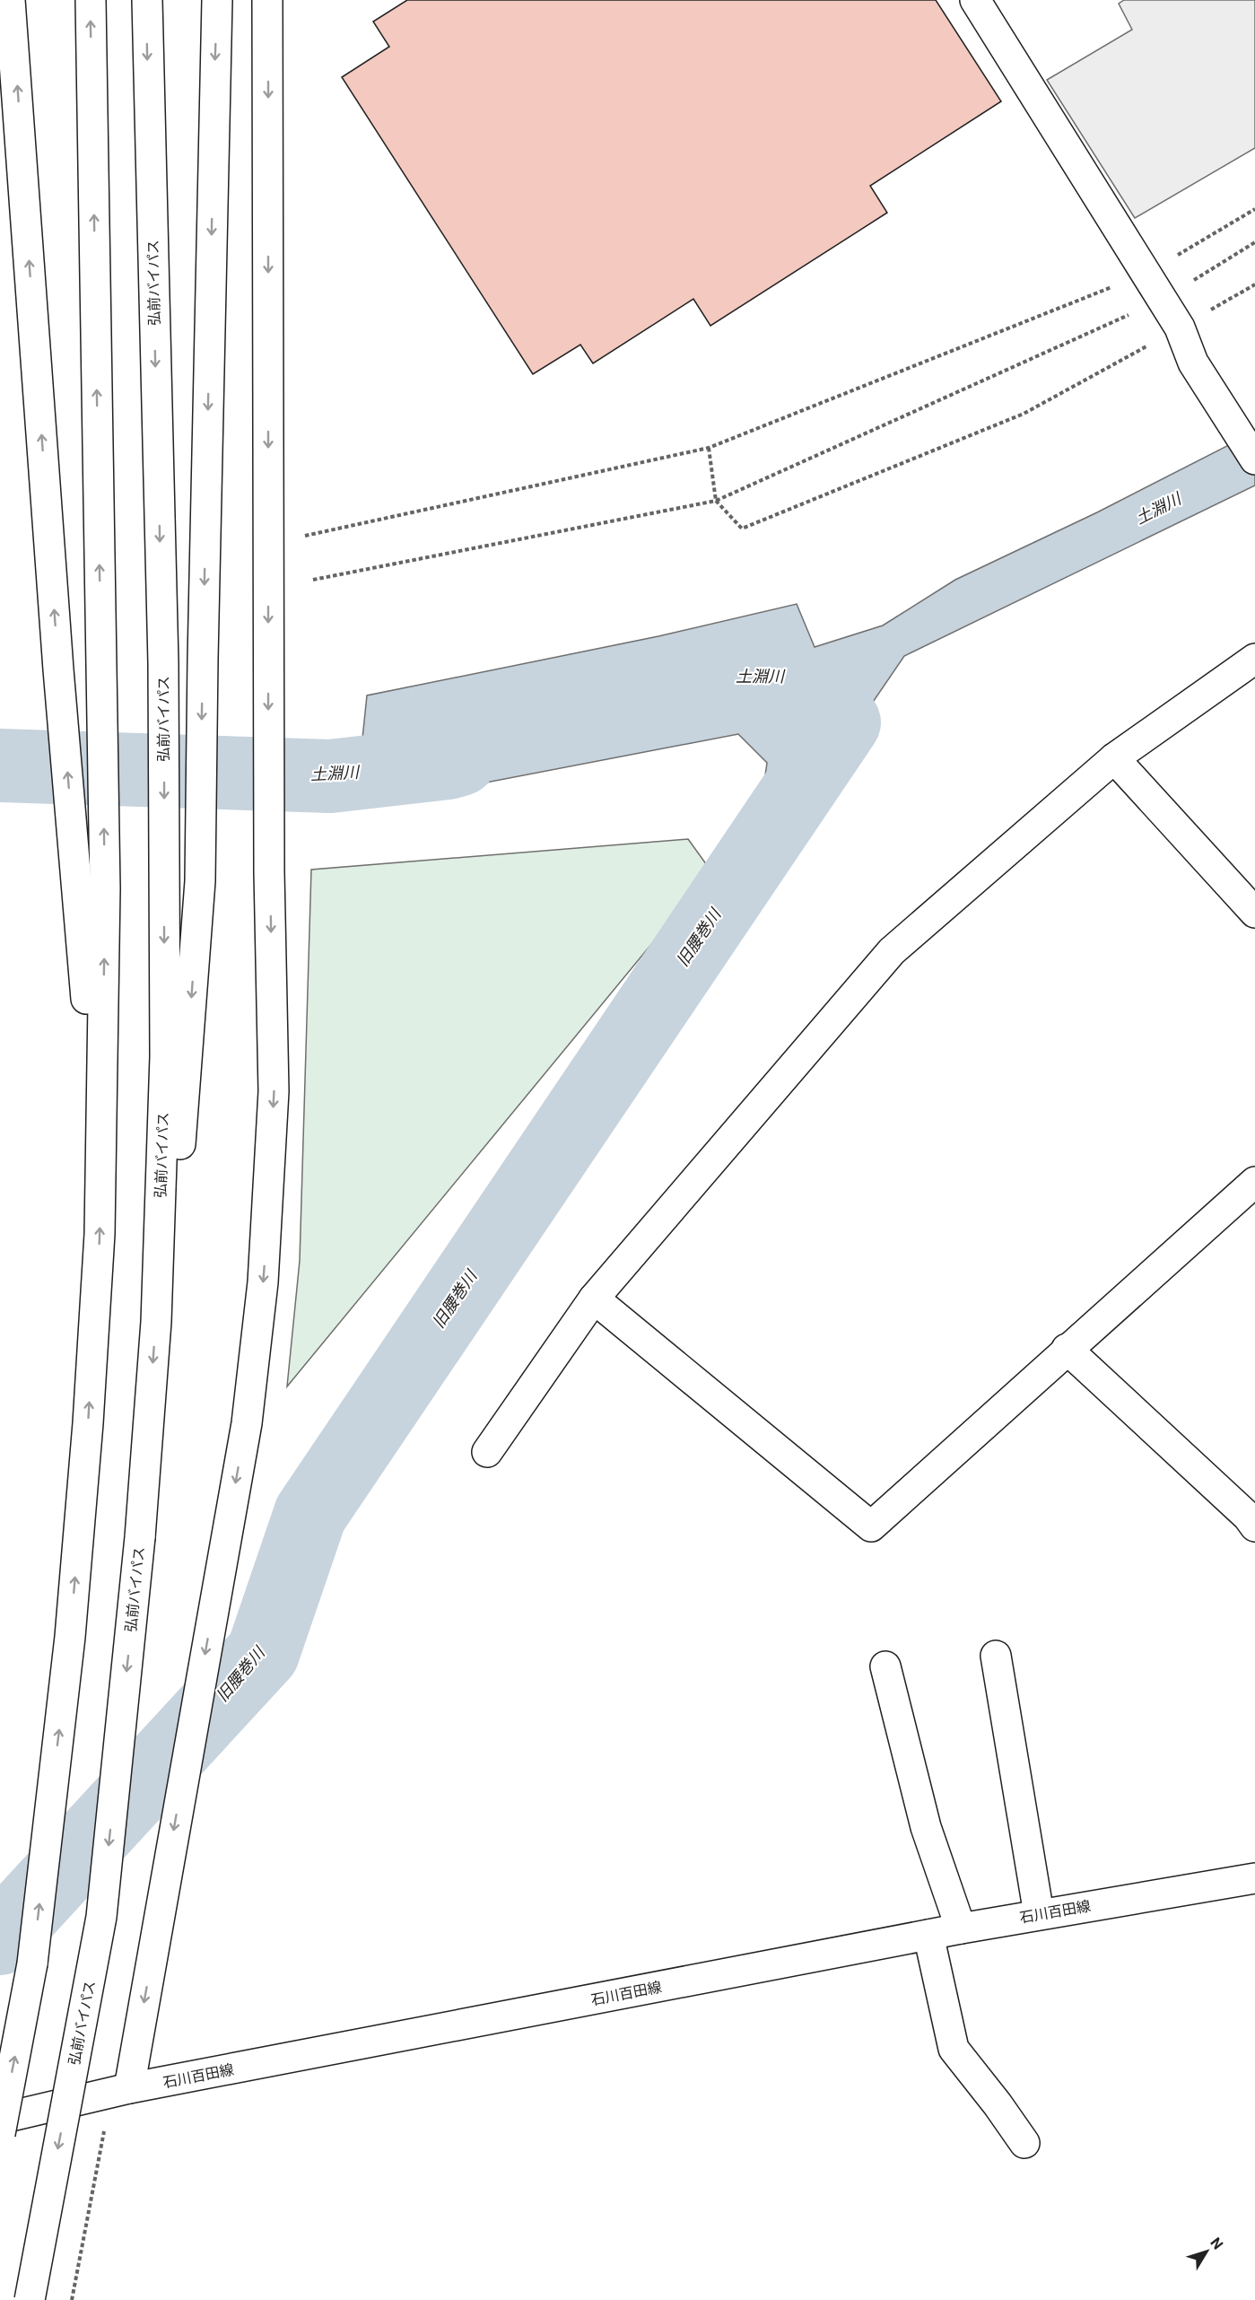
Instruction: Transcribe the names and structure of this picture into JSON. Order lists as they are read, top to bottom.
{
  "streets": {
    "main road": ["弘前バイパス", "石川百田線"]
  },
  "water": ["土淵川", "旧腰巻川"],
  "north": "top right"
}
